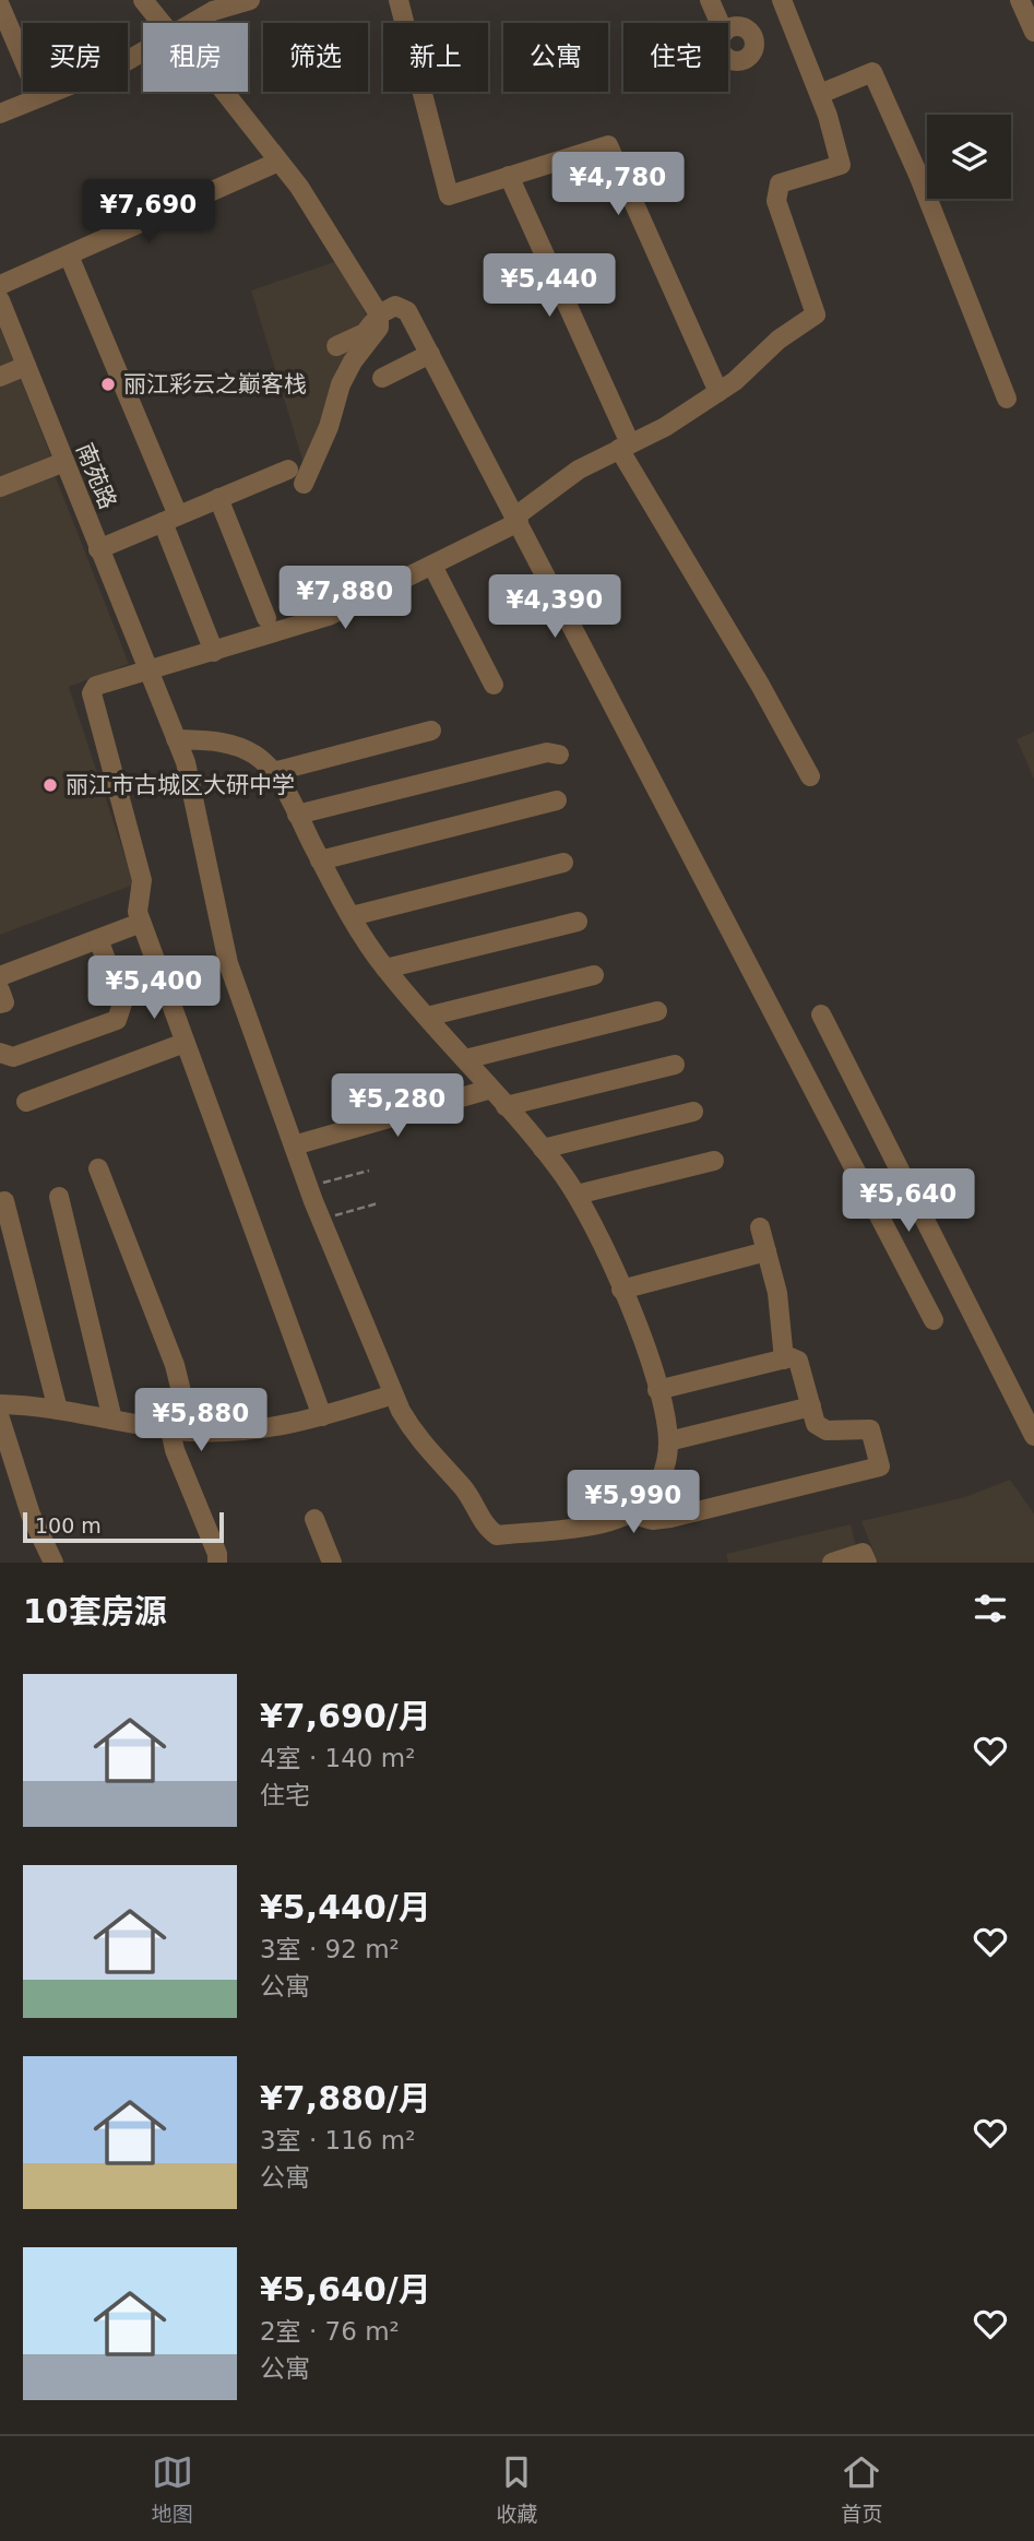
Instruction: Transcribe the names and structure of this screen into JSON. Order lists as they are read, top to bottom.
{
  "streets": {
    "street": ["南苑路"]
  },
  "places": ["丽江彩云之巅客栈", "丽江市古城区大研中学"],
  "scale_bar": "100 m",
  "page": {
    "chip": [
      "买房",
      "租房",
      "筛选",
      "新上",
      "公寓",
      "住宅"
    ],
    "price": [
      "¥4,780",
      "¥7,690",
      "¥5,440",
      "¥7,880",
      "¥4,390",
      "¥5,400",
      "¥5,280",
      "¥5,640",
      "¥5,880",
      "¥5,990"
    ],
    "scale": "100 m",
    "heading": "10套房源",
    "list": [
      {
        "name": "¥7,690/月",
        "note": "4室 · 140 m² · 住宅"
      },
      {
        "name": "¥5,440/月",
        "note": "3室 · 92 m² · 公寓"
      },
      {
        "name": "¥7,880/月",
        "note": "3室 · 116 m² · 公寓"
      },
      {
        "name": "¥5,640/月",
        "note": "2室 · 76 m² · 公寓"
      }
    ],
    "tabs": ["地图", "收藏", "首页"]
  }
}
